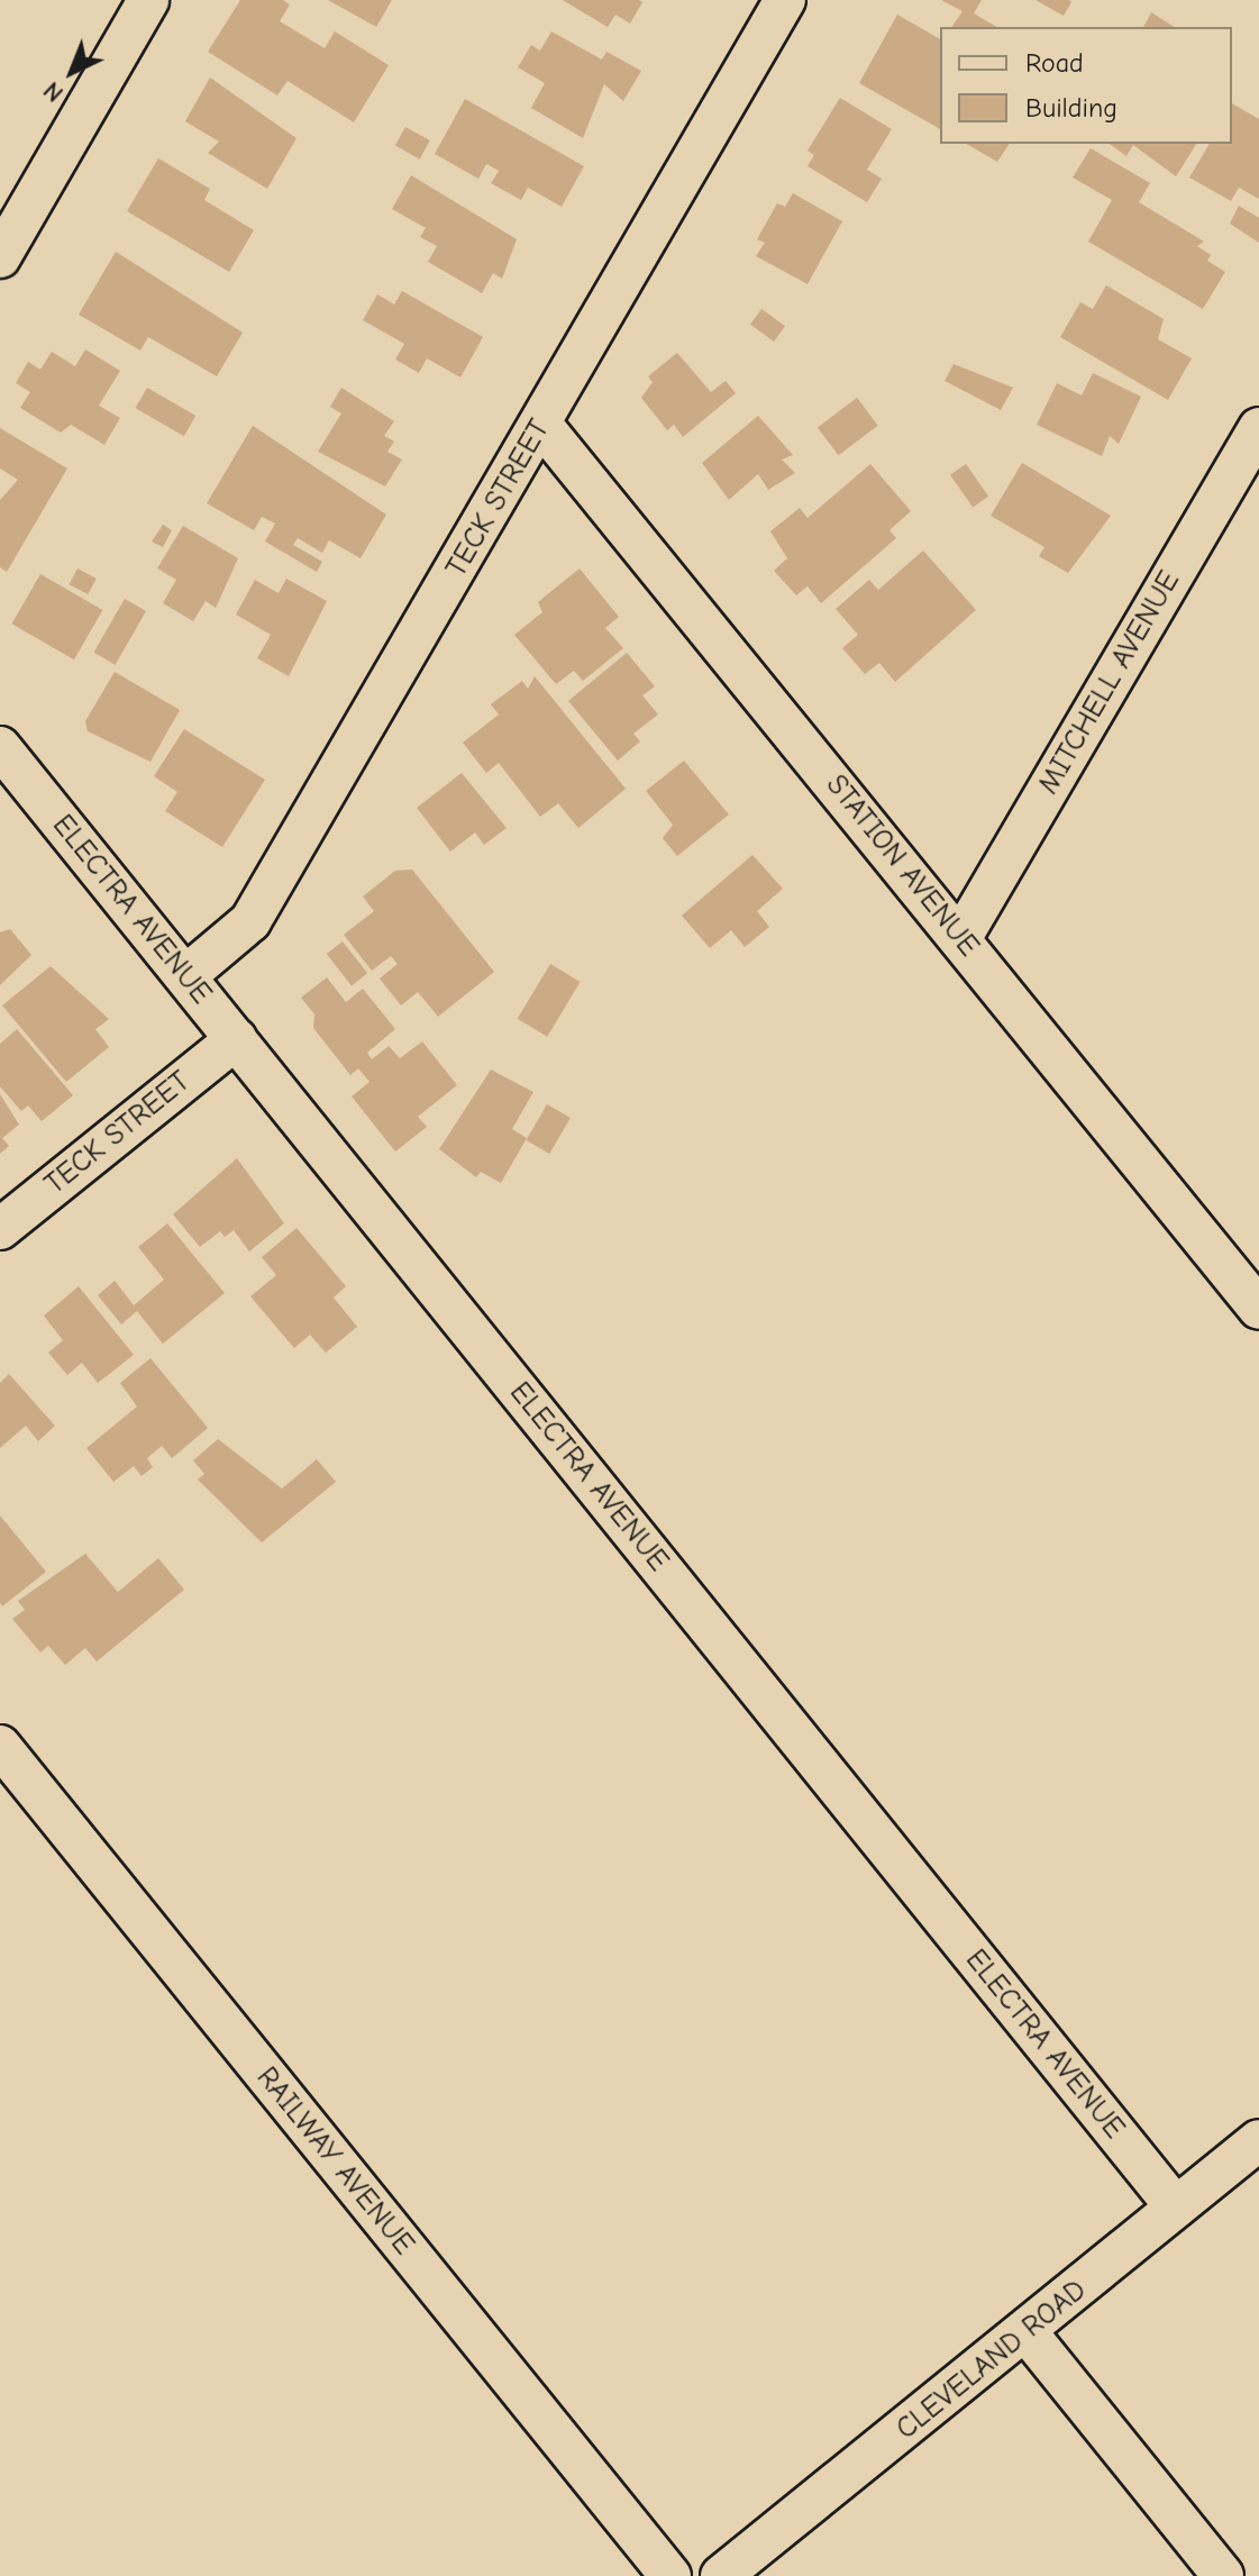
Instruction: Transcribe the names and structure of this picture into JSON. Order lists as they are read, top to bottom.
{
  "streets": {
    "street": [
      "TECK STREET",
      "MITCHELL AVENUE",
      "STATION AVENUE",
      "ELECTRA AVENUE",
      "RAILWAY AVENUE",
      "CLEVELAND ROAD"
    ]
  },
  "crossings": [
    ["TECK STREET", "STATION AVENUE"],
    ["TECK STREET", "ELECTRA AVENUE"],
    ["MITCHELL AVENUE", "STATION AVENUE"],
    ["ELECTRA AVENUE", "CLEVELAND ROAD"]
  ],
  "legend": ["Road", "Building"],
  "north": "bottom left"
}
